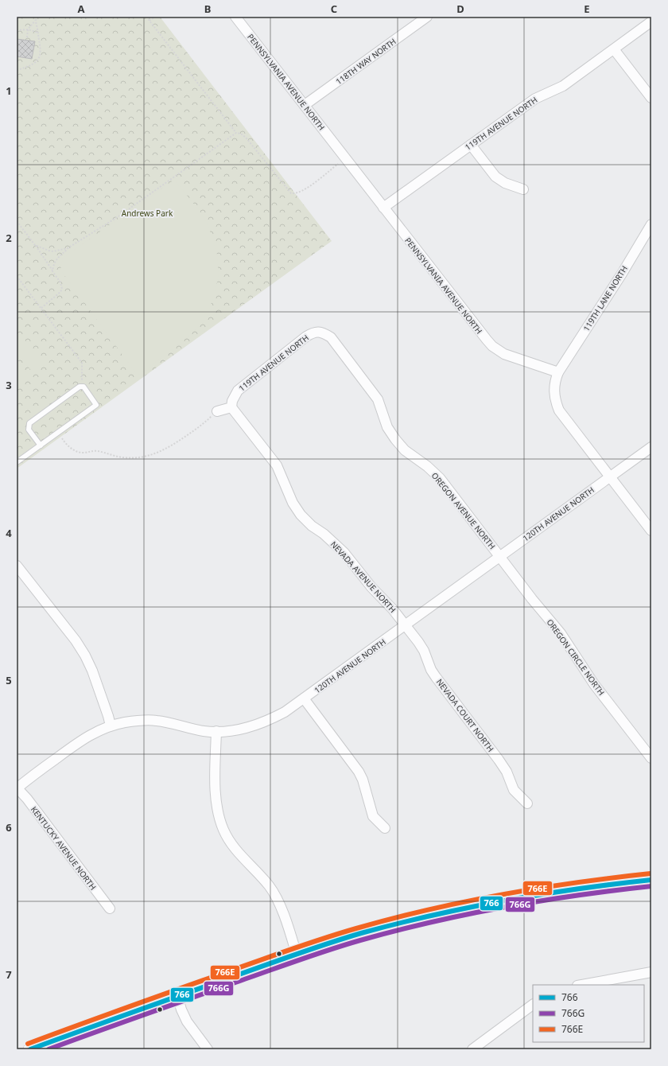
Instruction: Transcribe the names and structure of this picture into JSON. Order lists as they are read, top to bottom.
{
  "streets": {
    "street": [
      "118TH WAY NORTH",
      "PENNSYLVANIA AVENUE NORTH",
      "119TH AVENUE NORTH",
      "119TH LANE NORTH",
      "OREGON AVENUE NORTH",
      "120TH AVENUE NORTH",
      "NEVADA AVENUE NORTH",
      "OREGON CIRCLE NORTH",
      "NEVADA COURT NORTH",
      "KENTUCKY AVENUE NORTH"
    ]
  },
  "crossings": [
    ["118TH WAY NORTH", "PENNSYLVANIA AVENUE NORTH"],
    ["PENNSYLVANIA AVENUE NORTH", "119TH AVENUE NORTH"],
    ["PENNSYLVANIA AVENUE NORTH", "119TH LANE NORTH"],
    ["119TH AVENUE NORTH", "OREGON AVENUE NORTH"],
    ["119TH AVENUE NORTH", "NEVADA AVENUE NORTH"],
    ["OREGON AVENUE NORTH", "120TH AVENUE NORTH"],
    ["OREGON AVENUE NORTH", "OREGON CIRCLE NORTH"],
    ["120TH AVENUE NORTH", "NEVADA AVENUE NORTH"],
    ["120TH AVENUE NORTH", "OREGON CIRCLE NORTH"],
    ["120TH AVENUE NORTH", "NEVADA COURT NORTH"],
    ["120TH AVENUE NORTH", "KENTUCKY AVENUE NORTH"],
    ["NEVADA AVENUE NORTH", "NEVADA COURT NORTH"]
  ],
  "parks": ["Andrews Park"],
  "lines": ["transit line 766E", "transit line 766", "transit line 766G"],
  "legend": ["766", "766G", "766E"],
  "grid": {
    "columns": [
      "A",
      "B",
      "C",
      "D",
      "E"
    ],
    "rows": [
      "1",
      "2",
      "3",
      "4",
      "5",
      "6",
      "7"
    ]
  }
}
